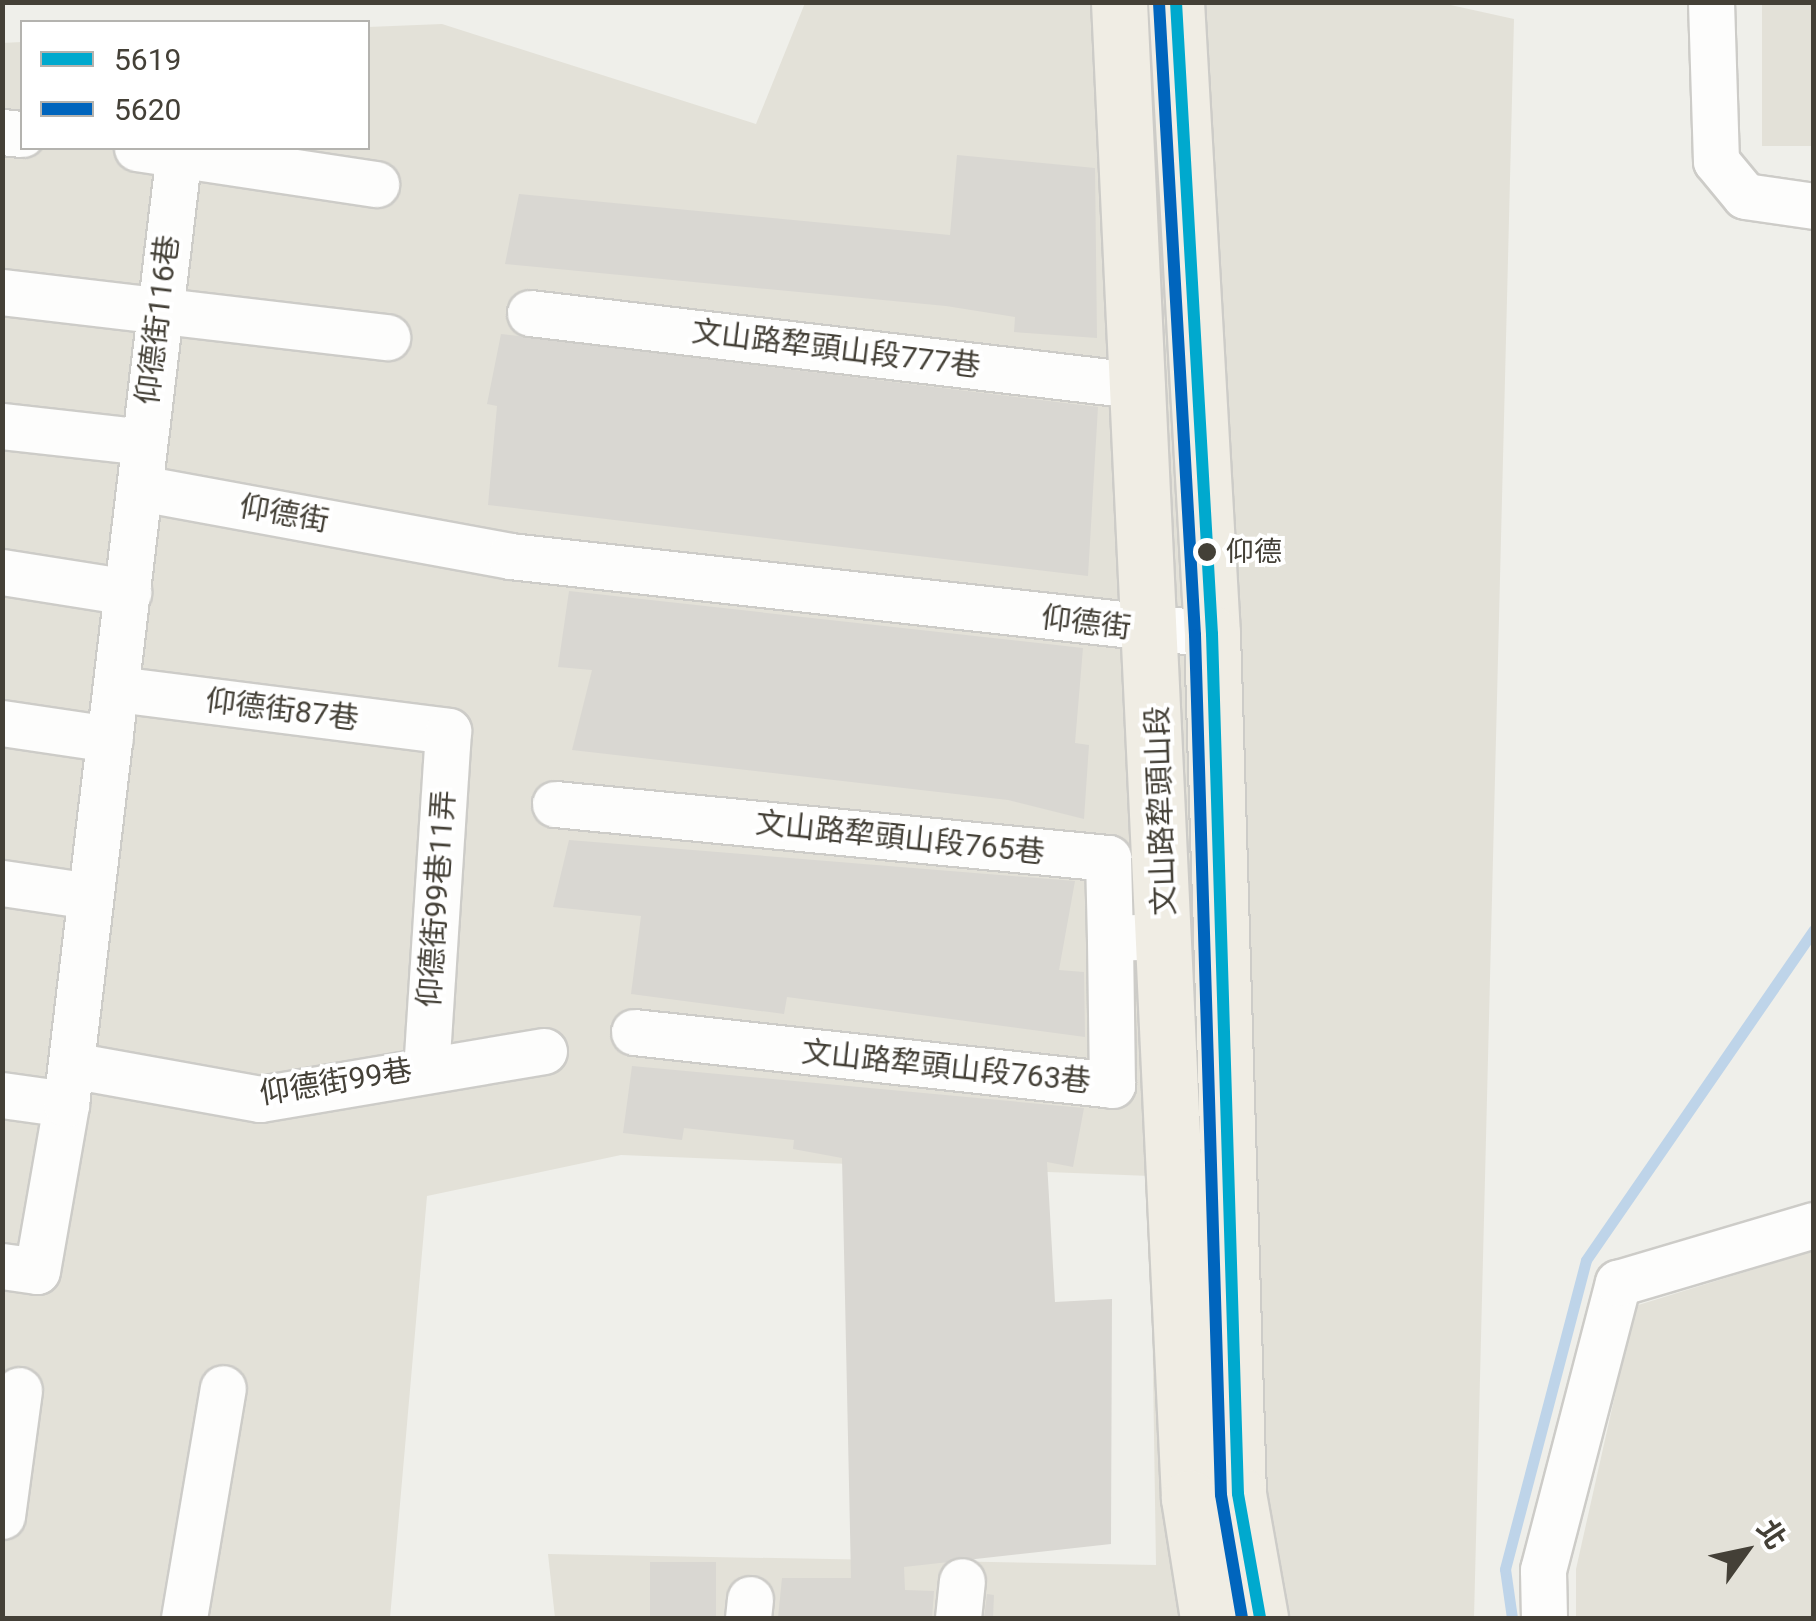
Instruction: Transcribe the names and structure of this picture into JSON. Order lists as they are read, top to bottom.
{
  "streets": {
    "main road": ["文山路犂頭山段"],
    "street": [
      "仰德街116巷",
      "文山路犂頭山段777巷",
      "仰德街",
      "仰德街87巷",
      "文山路犂頭山段765巷",
      "仰德街99巷11弄",
      "文山路犂頭山段763巷",
      "仰德街99巷"
    ]
  },
  "crossings": [
    ["仰德街116巷", "仰德街"],
    ["文山路犂頭山段777巷", "文山路犂頭山段"],
    ["仰德街", "文山路犂頭山段"],
    ["仰德街87巷", "仰德街99巷11弄"],
    ["文山路犂頭山段765巷", "文山路犂頭山段763巷"],
    ["仰德街99巷11弄", "仰德街99巷"]
  ],
  "places": ["仰德"],
  "lines": ["transit line 5619", "transit line 5620"],
  "legend": ["5619", "5620"],
  "north": "top right"
}
